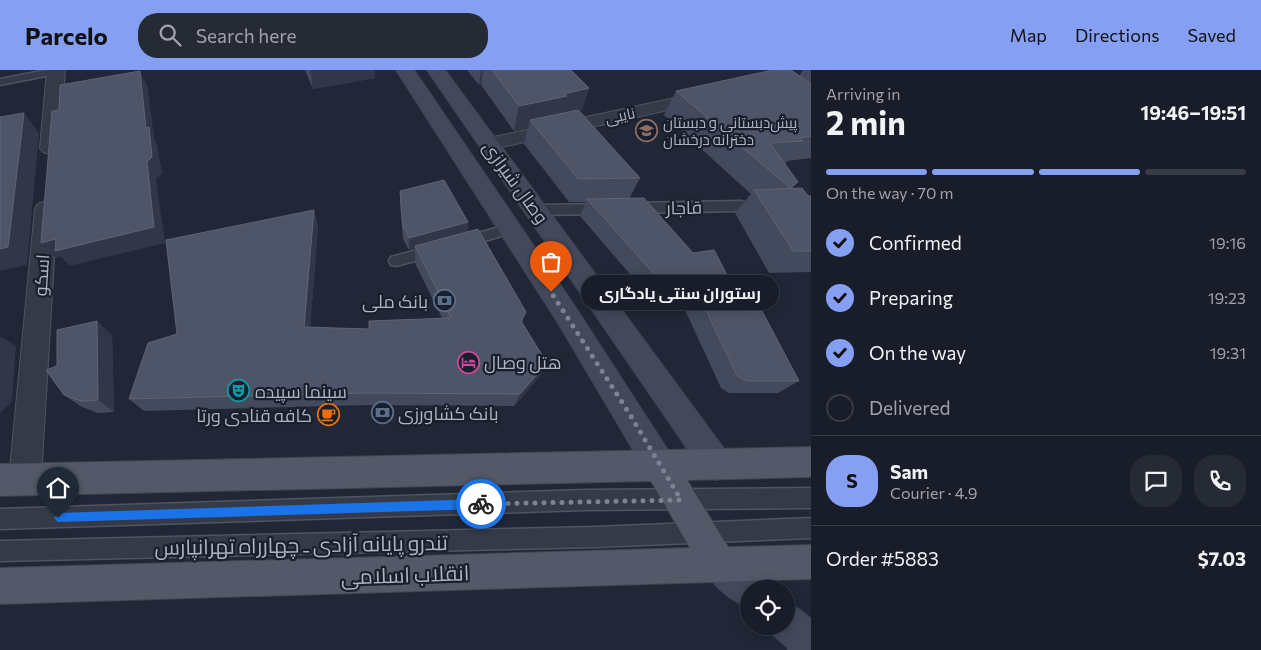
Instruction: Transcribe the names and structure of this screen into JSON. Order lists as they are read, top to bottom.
{
  "streets": {
    "main road": ["وصال شیرازی", "انقلاب اسلامی"],
    "street": ["نایبی", "اسکو"],
    "lane": ["قاجار", "تندرو پایانه آزادی ـ چهارراه تهرانپارس"]
  },
  "crossings": [
    ["نایبی", "وصال شیرازی"],
    ["وصال شیرازی", "قاجار"]
  ],
  "places": {
    "school or university": ["پیش‌دبستانی و دبستان دخترانه درخشان"],
    "other": ["رستوران سنتی یادگاری"],
    "bank": ["بانک ملی", "بانک کشاورزی"],
    "hotel": ["هتل وصال"],
    "theatre": ["سینما سپیده"],
    "cafe": ["کافه قنادی ورتا"]
  },
  "page": {
    "header": "Parcelo",
    "search": "Search here",
    "nav": ["Map", "Directions", "Saved"],
    "heading": ["2 min", "Arriving in", "19:46–19:51"],
    "panel": [
      "Sam",
      "Courier · 4.9",
      "Order #5883",
      "$7.03"
    ],
    "bar": "On the way · 70 m",
    "list": [
      ["Confirmed", "19:16"],
      ["Preparing", "19:23"],
      ["On the way", "19:31"],
      "Delivered"
    ],
    "bubble": "رستوران سنتی یادگاری",
    "round": "S"
  }
}
